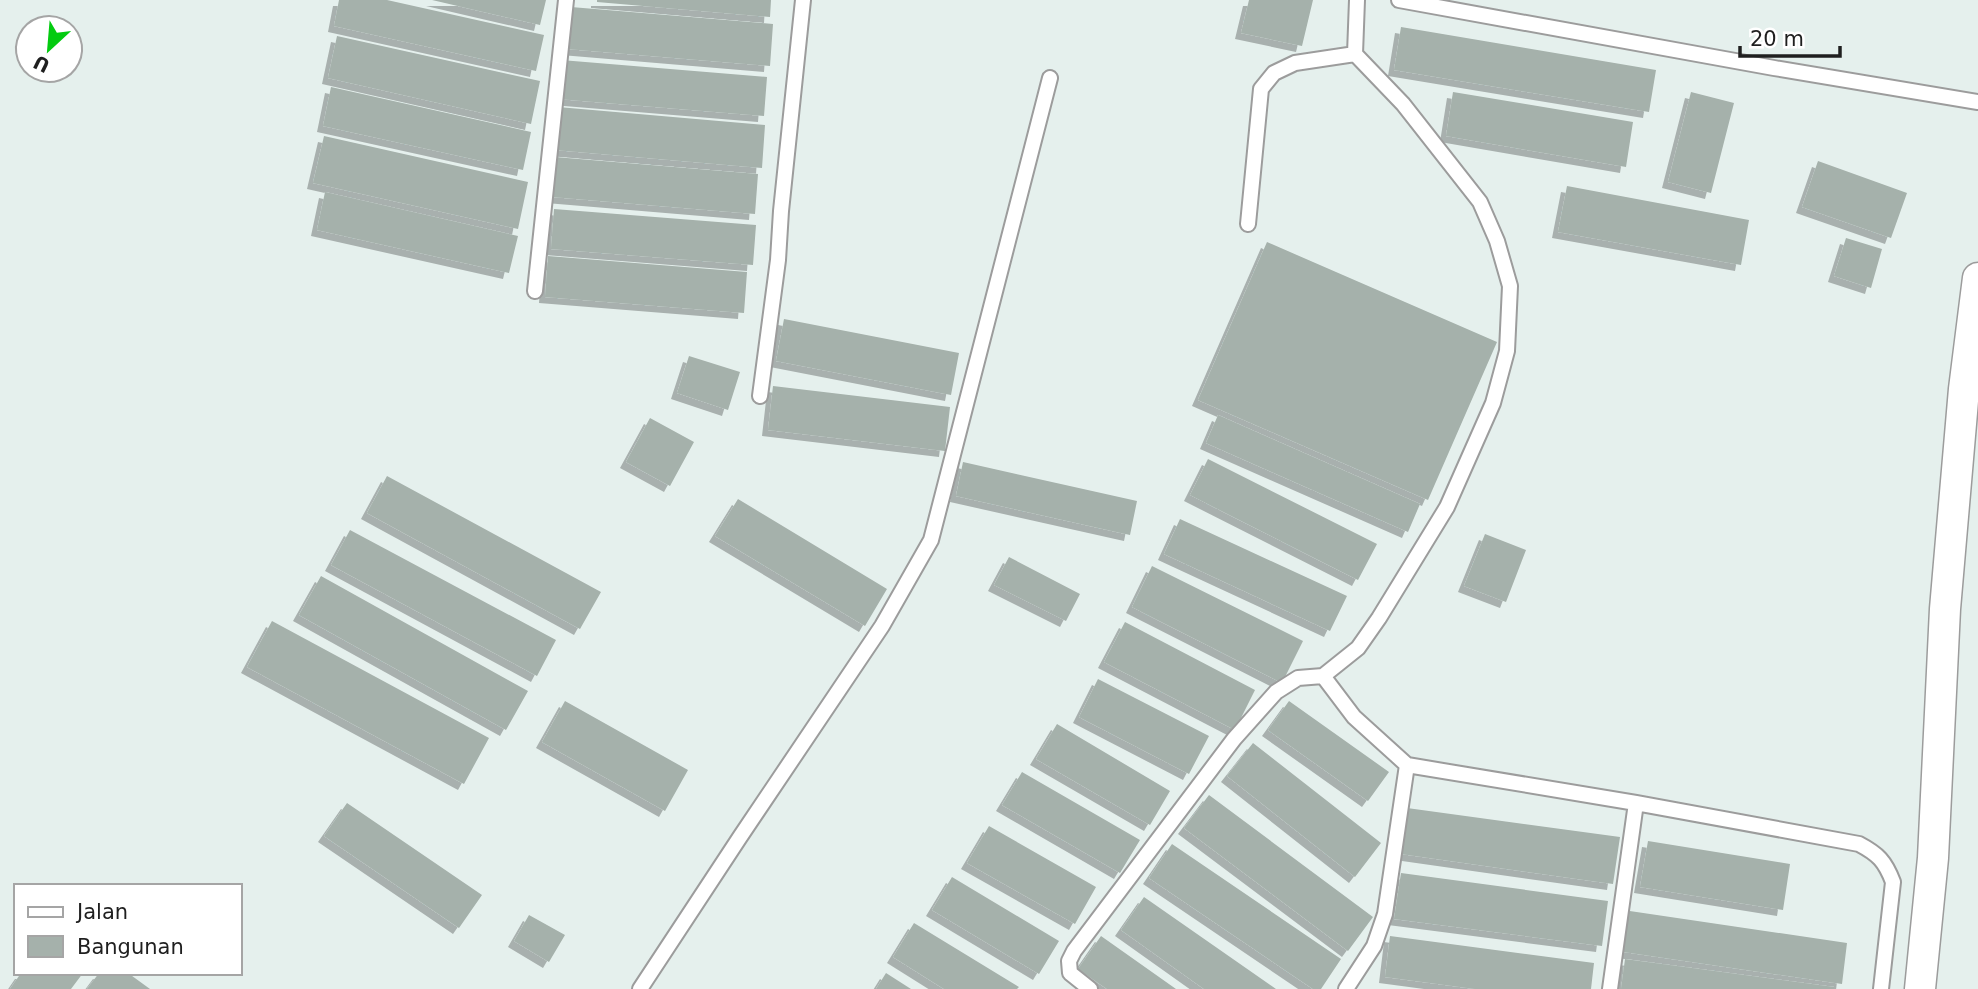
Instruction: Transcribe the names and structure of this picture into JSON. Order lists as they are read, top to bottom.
{
  "legend": ["Jalan", "Bangunan"],
  "scale_bar": "20 m",
  "north": "bottom left"
}
